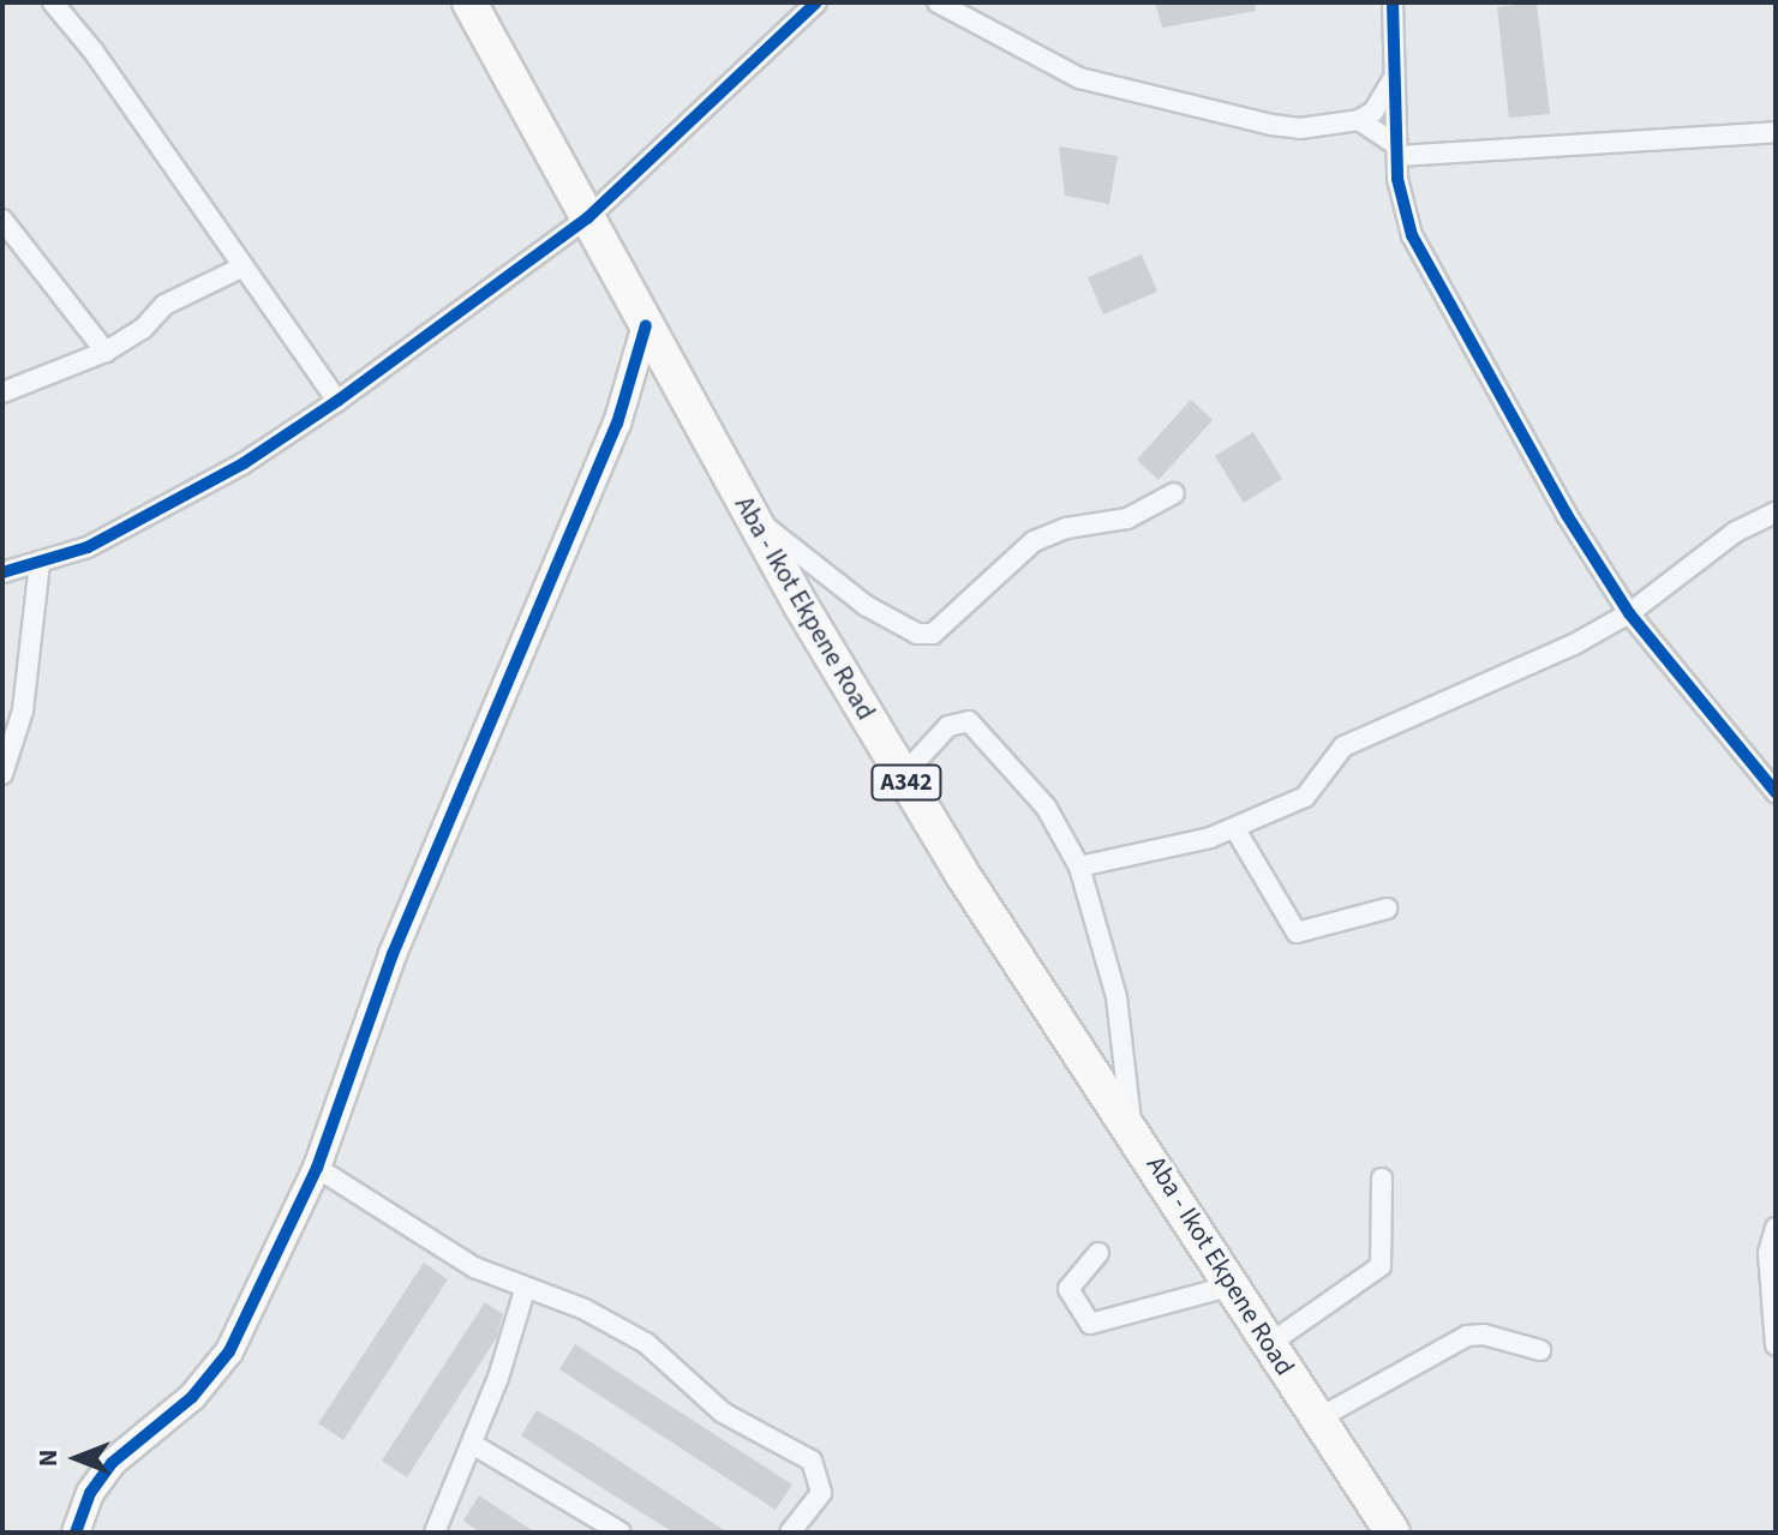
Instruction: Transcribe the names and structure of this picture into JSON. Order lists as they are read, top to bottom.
{
  "streets": {
    "highway": ["Aba - Ikot Ekpene Road", "A342"]
  },
  "north": "left"
}
